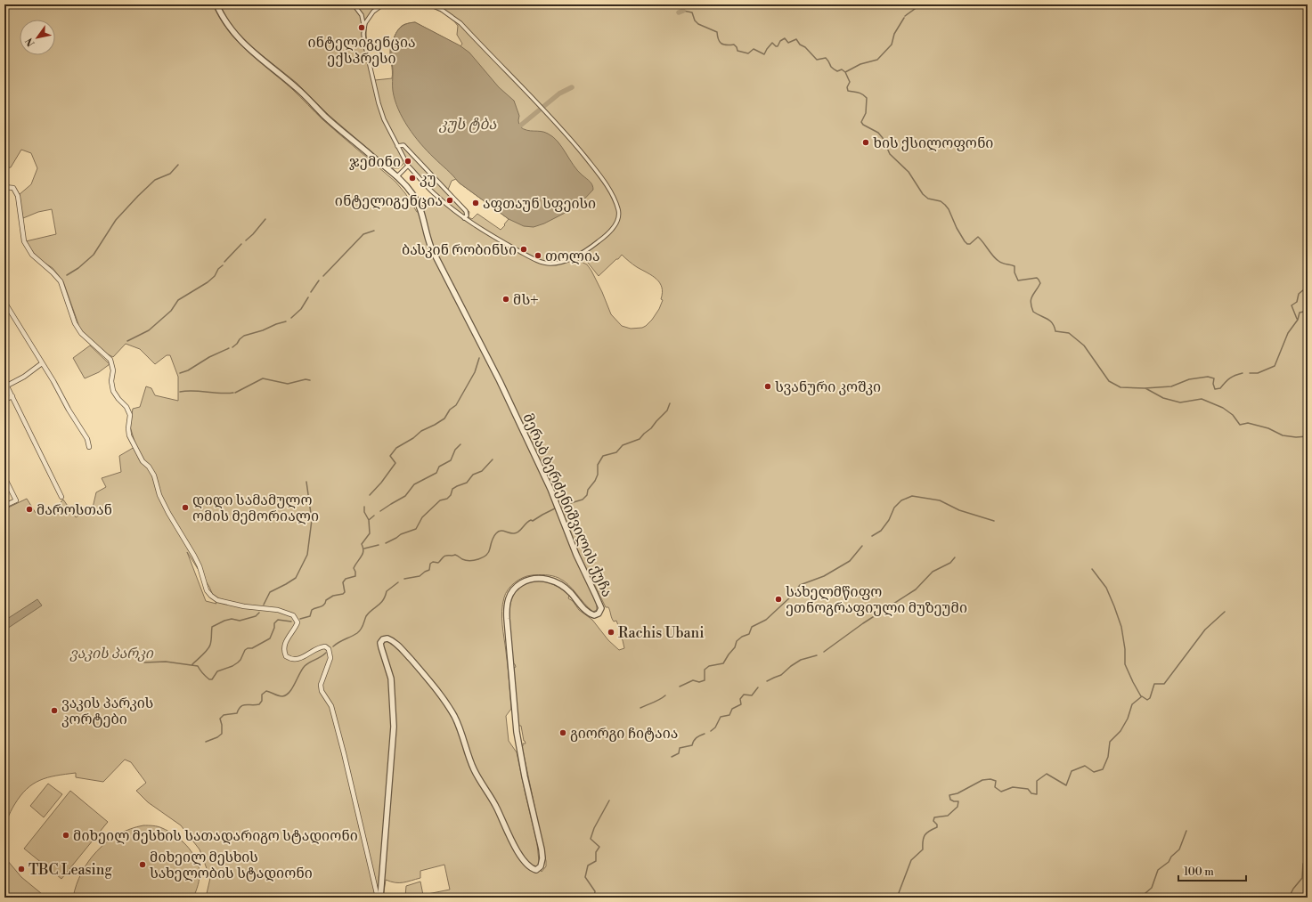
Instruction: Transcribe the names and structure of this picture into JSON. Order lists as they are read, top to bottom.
{
  "streets": {
    "street": ["მერაბ ბერძენიშვილის ქუჩა"]
  },
  "water": ["კუს ტბა"],
  "parks": ["ვაკის პარკი"],
  "places": [
    "ინტელიგენცია ექსპრესი",
    "ხის ქსილოფონი",
    "ჯემინი",
    "კუ",
    "ინტელიგენცია",
    "აფთაუნ სფეისი",
    "ბასკინ რობინსი",
    "თოლია",
    "მს+",
    "სვანური კოშკი",
    "დიდი სამამულო ომის მემორიალი",
    "მაროსთან",
    "სახელმწიფო ეთნოგრაფიული მუზეუმი",
    "Rachis Ubani",
    "ვაკის პარკის კორტები",
    "გიორგი ჩიტაია",
    "მიხეილ მესხის სათადარიგო სტადიონი",
    "მიხეილ მესხის სახელობის სტადიონი",
    "TBC Leasing"
  ],
  "scale_bar": "100 m",
  "north": "bottom left"
}
